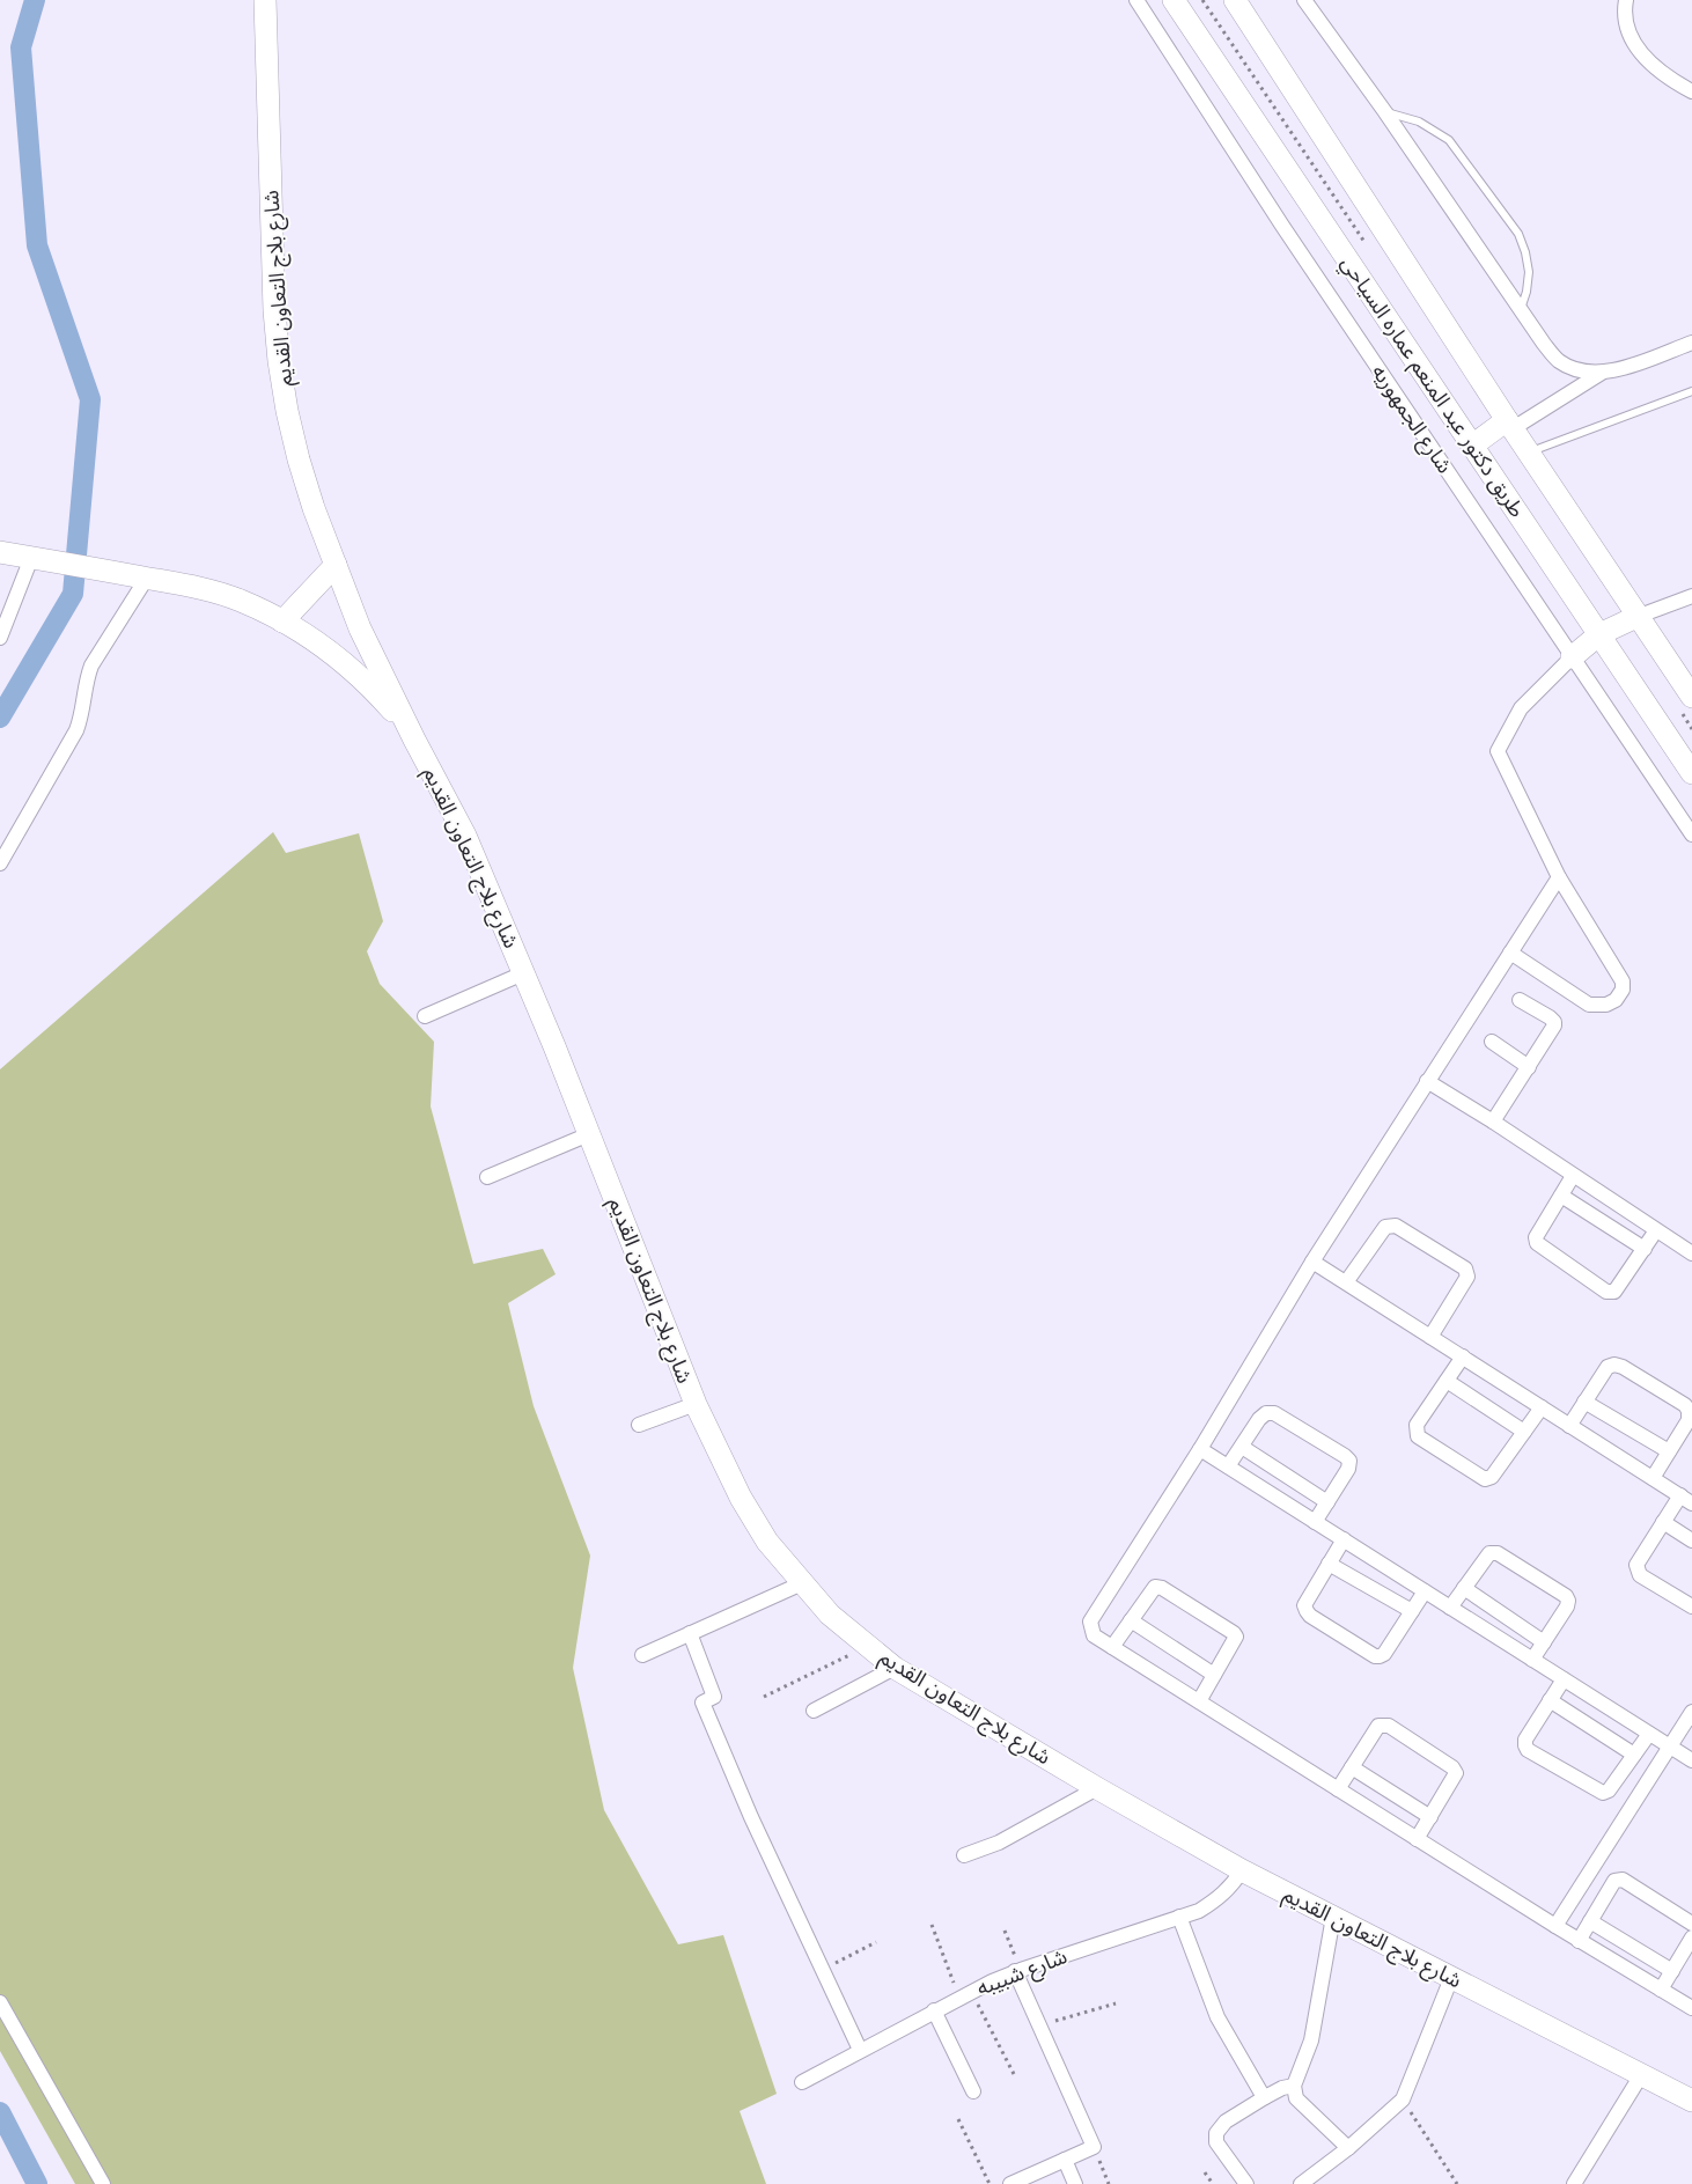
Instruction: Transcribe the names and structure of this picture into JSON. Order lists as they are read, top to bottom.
{
  "streets": {
    "street": [
      "شارع بلاج التعاون القديم",
      "طريق دكتور عبد المنعم عماره السياحي",
      "شارع الجمهوريه",
      "شارع شبيبه"
    ]
  },
  "crossings": [
    ["شارع بلاج التعاون القديم", "شارع شبيبه"]
  ]
}
